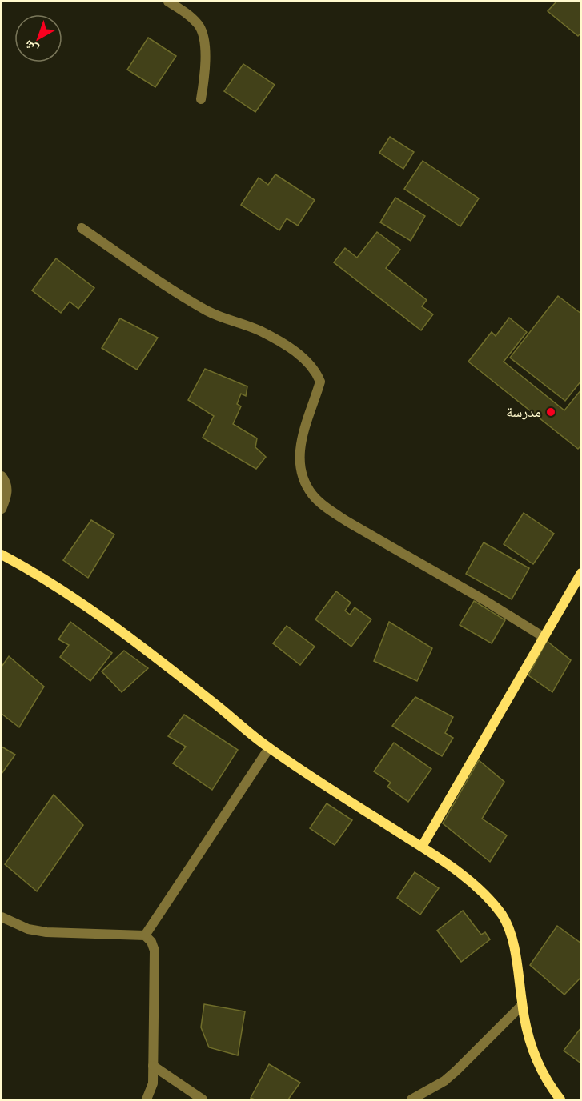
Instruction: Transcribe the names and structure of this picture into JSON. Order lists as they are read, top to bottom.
{
  "places": ["مدرسة"],
  "north": "bottom left"
}
